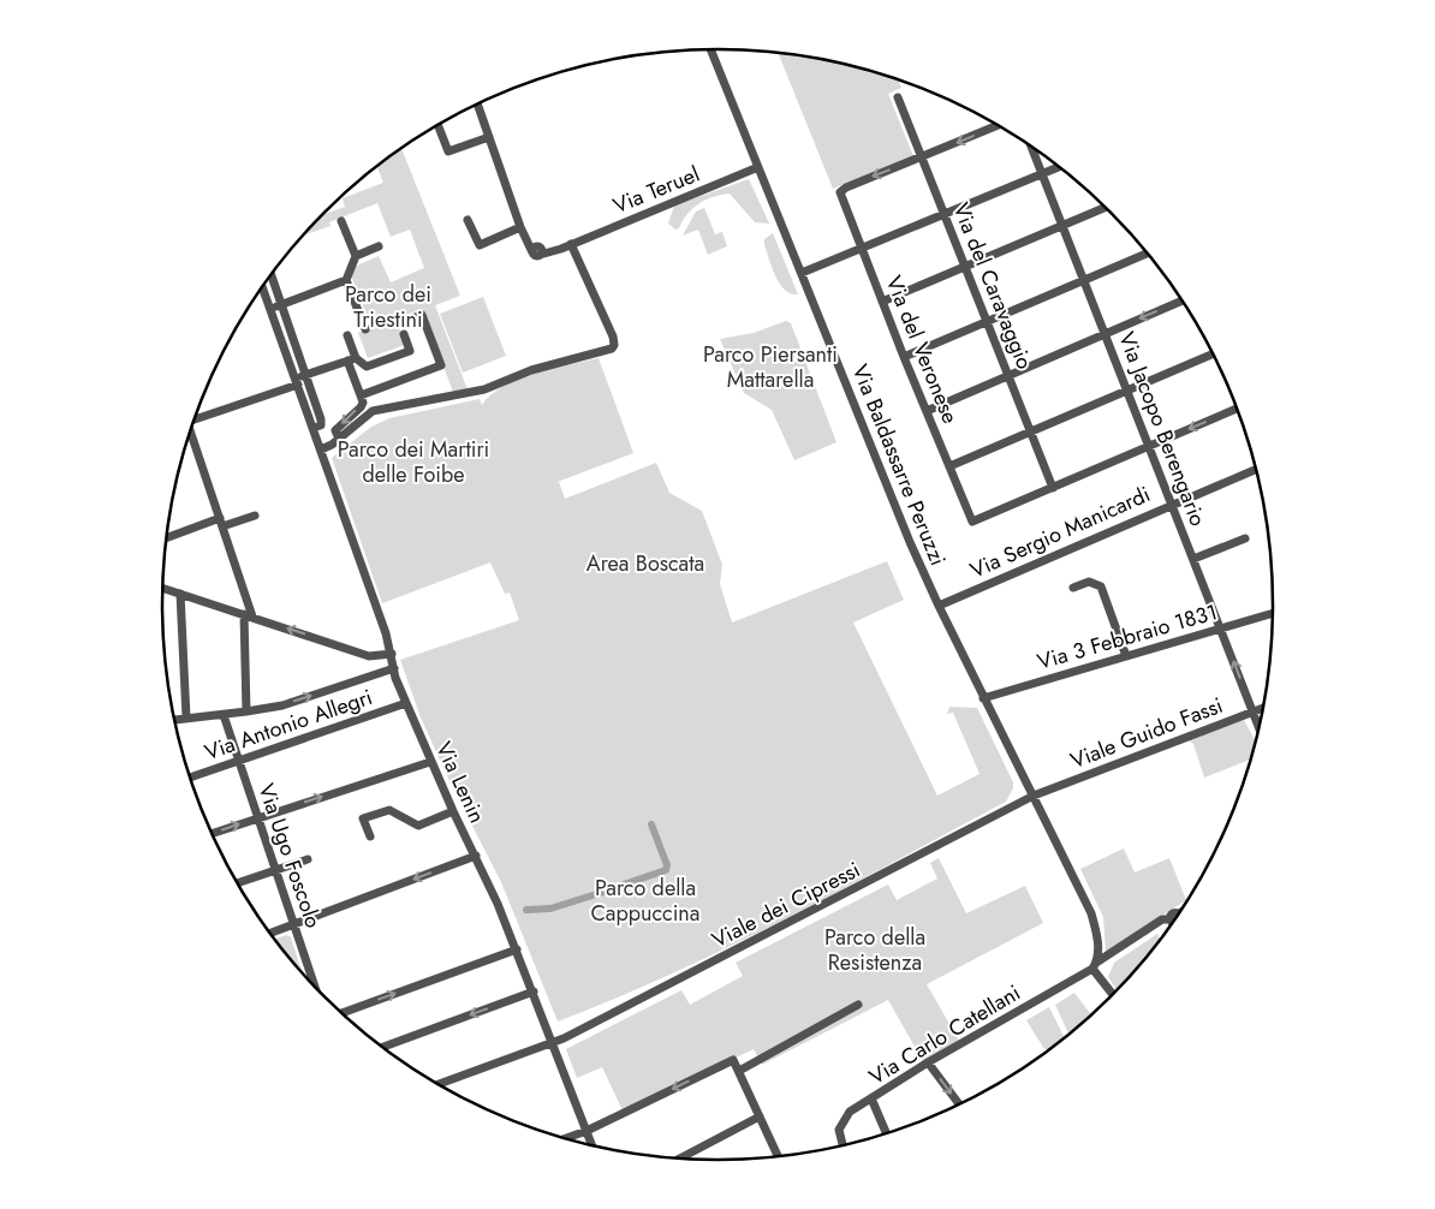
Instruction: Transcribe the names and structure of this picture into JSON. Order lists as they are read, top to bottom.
{
  "streets": {
    "street": [
      "Via Teruel",
      "Via del Caravaggio",
      "Via del Veronese",
      "Via Jacopo Berengario",
      "Via Baldassarre Peruzzi",
      "Via Sergio Manicardi",
      "Via 3 Febbraio 1831",
      "Via Antonio Allegri",
      "Viale Guido Fassi",
      "Via Lenin",
      "Via Ugo Foscolo",
      "Viale dei Cipressi",
      "Via Carlo Catellani"
    ]
  },
  "crossings": [
    ["Via Teruel", "Via Baldassarre Peruzzi"],
    ["Via del Caravaggio", "Via del Veronese"],
    ["Via Jacopo Berengario", "Via Sergio Manicardi"],
    ["Via Jacopo Berengario", "Via 3 Febbraio 1831"],
    ["Via Jacopo Berengario", "Viale Guido Fassi"],
    ["Via Baldassarre Peruzzi", "Via Sergio Manicardi"],
    ["Via Baldassarre Peruzzi", "Via 3 Febbraio 1831"],
    ["Via Baldassarre Peruzzi", "Viale Guido Fassi"],
    ["Via Baldassarre Peruzzi", "Viale dei Cipressi"],
    ["Via Antonio Allegri", "Via Lenin"],
    ["Via Antonio Allegri", "Via Ugo Foscolo"],
    ["Viale Guido Fassi", "Viale dei Cipressi"],
    ["Via Lenin", "Viale dei Cipressi"]
  ],
  "parks": [
    "Parco dei Triestini",
    "Parco Piersanti Mattarella",
    "Parco dei Martiri delle Foibe",
    "Area Boscata",
    "Parco della Cappuccina",
    "Parco della Resistenza"
  ]
}
